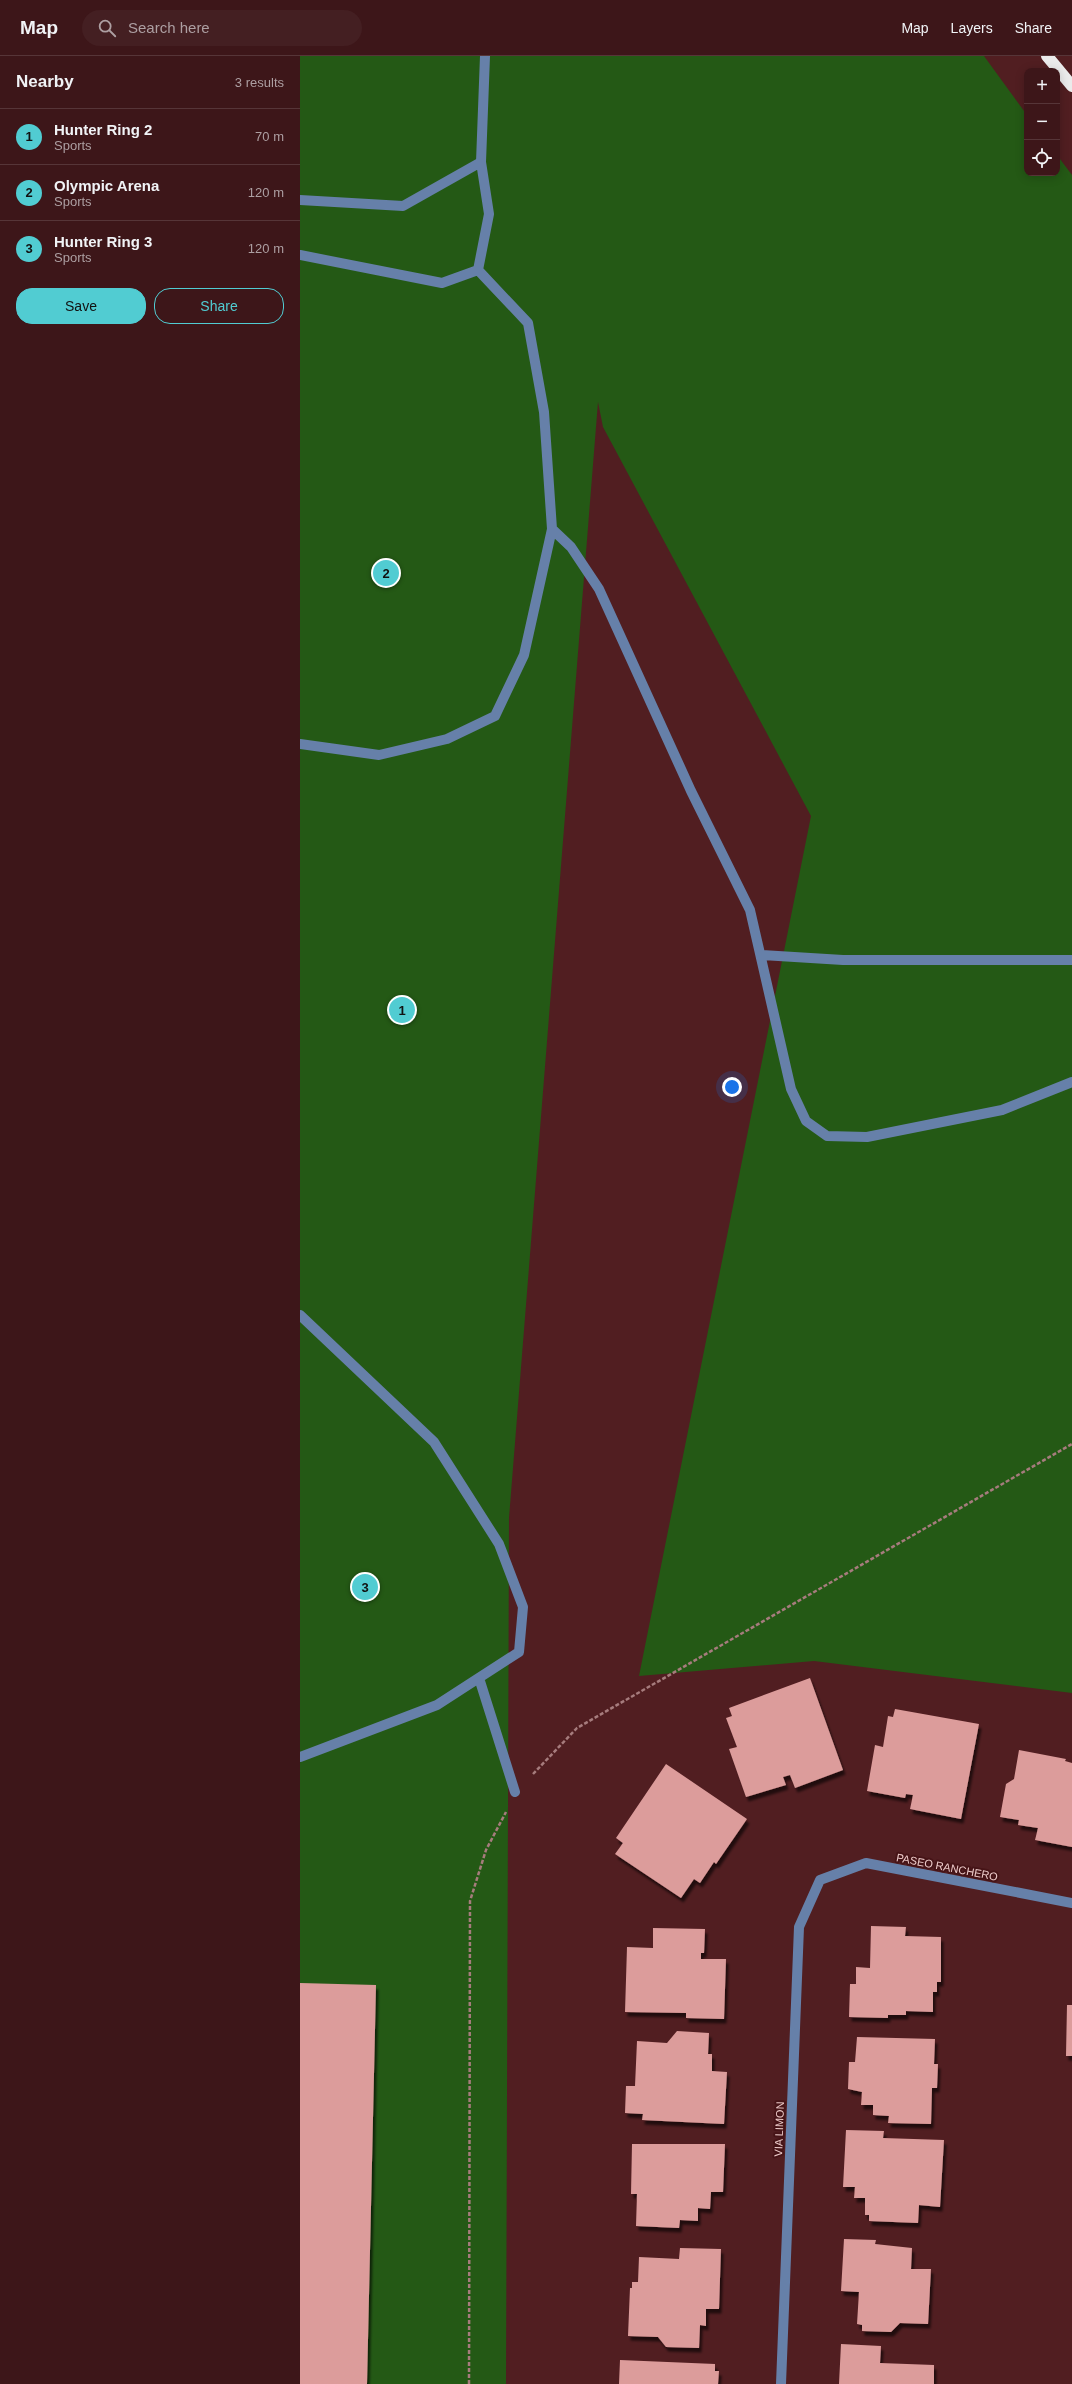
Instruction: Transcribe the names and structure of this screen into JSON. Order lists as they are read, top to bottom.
{
  "streets": {
    "street": ["PASEO RANCHERO", "VIA LIMON"]
  },
  "crossings": [
    ["PASEO RANCHERO", "VIA LIMON"]
  ],
  "page": {
    "header": "Map",
    "search": "Search here",
    "nav": ["Map", "Layers", "Share"],
    "heading": ["Nearby", "3 results"],
    "map_buttons": ["+", "−"],
    "list": [
      {
        "mark": "1",
        "name": "Hunter Ring 2",
        "note": "Sports",
        "value": "70 m"
      },
      {
        "mark": "2",
        "name": "Olympic Arena",
        "note": "Sports",
        "value": "120 m"
      },
      {
        "mark": "3",
        "name": "Hunter Ring 3",
        "note": "Sports",
        "value": "120 m"
      }
    ],
    "buttons": ["Save", "Share"],
    "pins": ["2", "1", "3"]
  }
}
